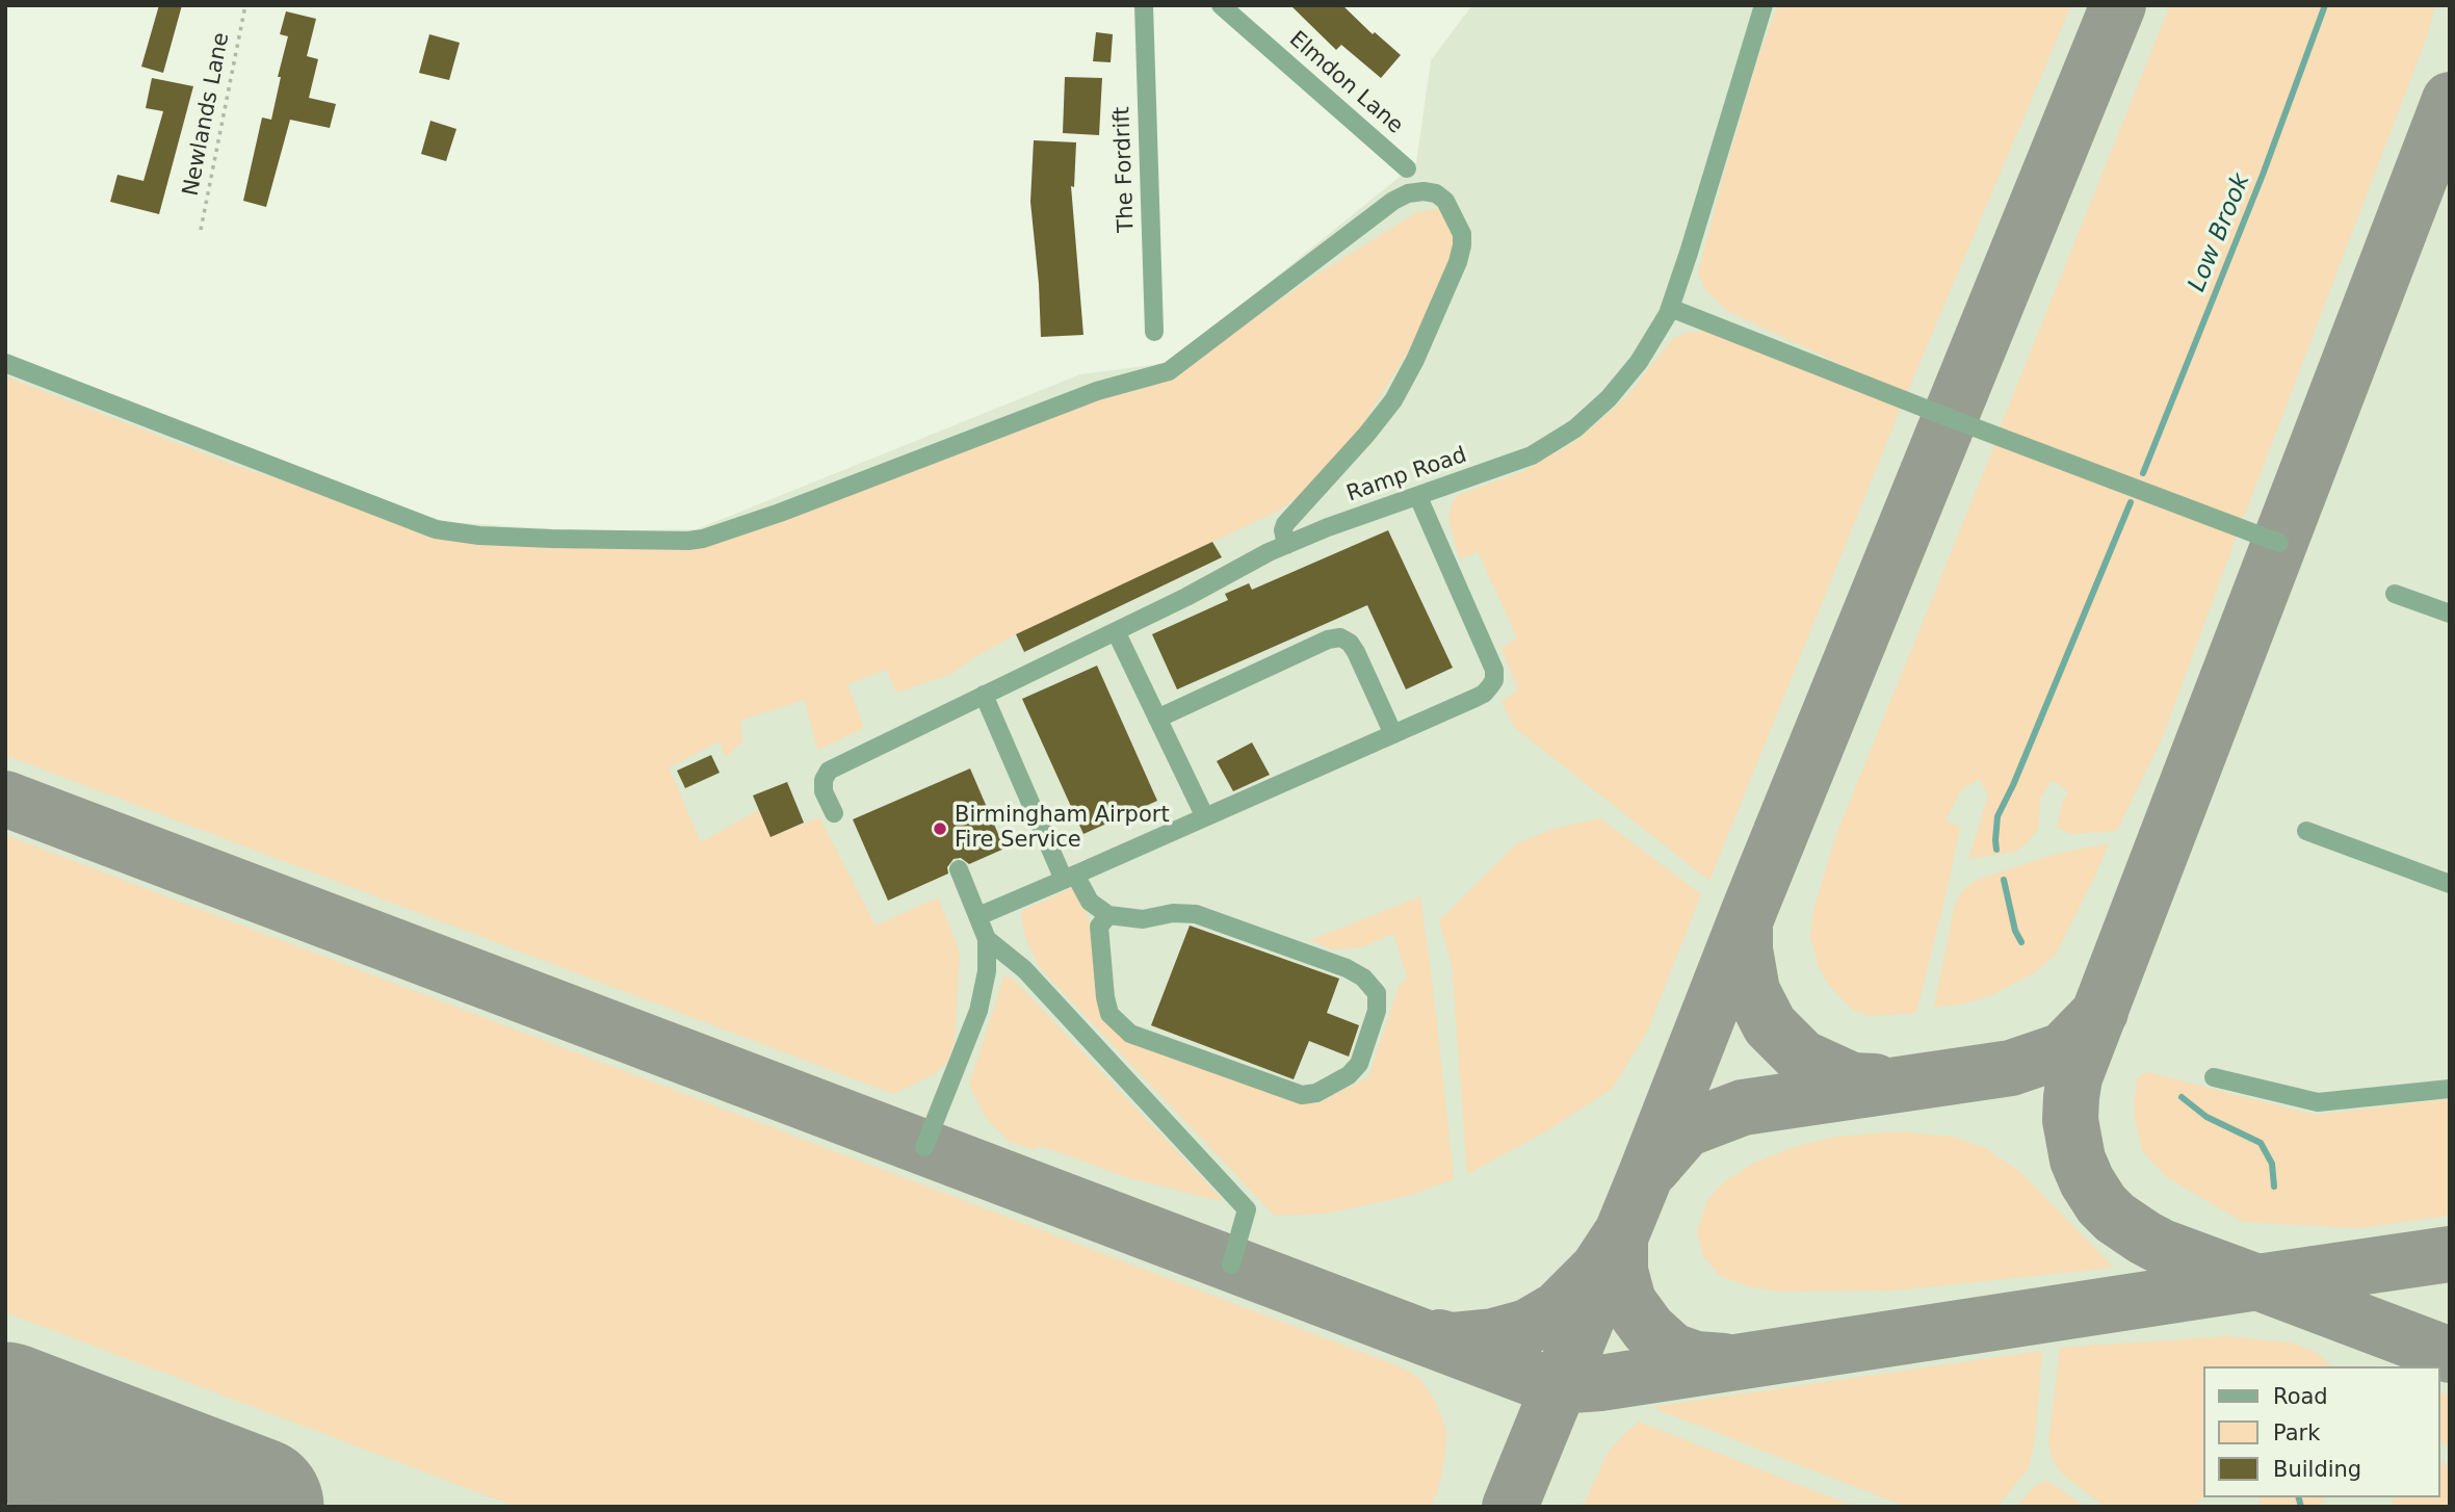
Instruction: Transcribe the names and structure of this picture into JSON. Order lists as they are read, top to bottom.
{
  "streets": {
    "street": ["Elmdon Lane", "The Fordrift", "Ramp Road"],
    "path": ["Newlands Lane"]
  },
  "water": ["Low Brook"],
  "places": ["Birmingham Airport Fire Service"],
  "legend": ["Road", "Park", "Building"]
}
